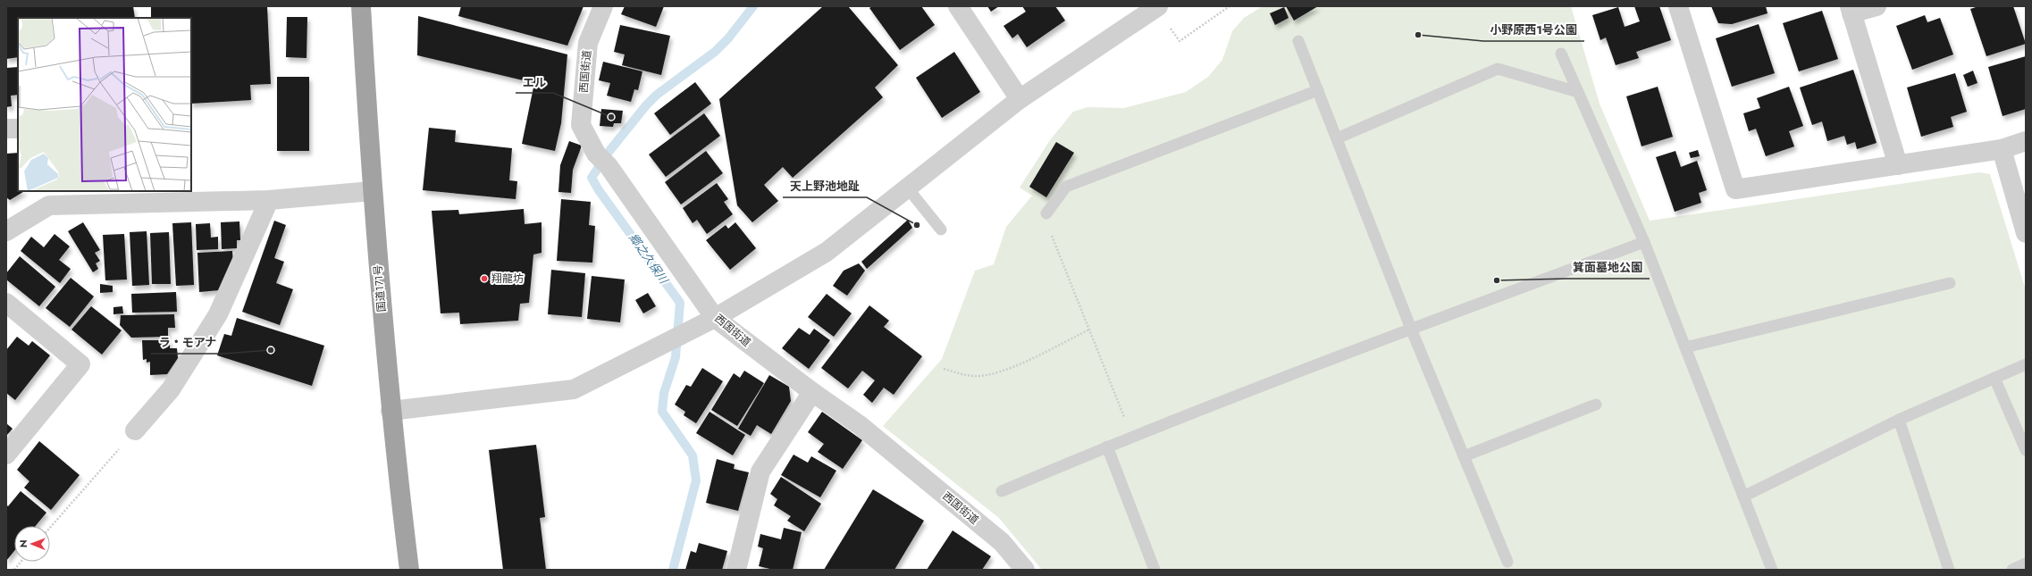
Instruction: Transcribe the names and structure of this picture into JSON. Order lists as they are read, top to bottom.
{
  "streets": {
    "highway": ["国道171号"],
    "street": ["西国街道"]
  },
  "water": ["郷之久保川"],
  "places": [
    "小野原西1号公園",
    "エル",
    "天上野池地趾",
    "翔龍坊",
    "箕面墓地公園",
    "ラ・モアナ"
  ],
  "north": "left"
}
